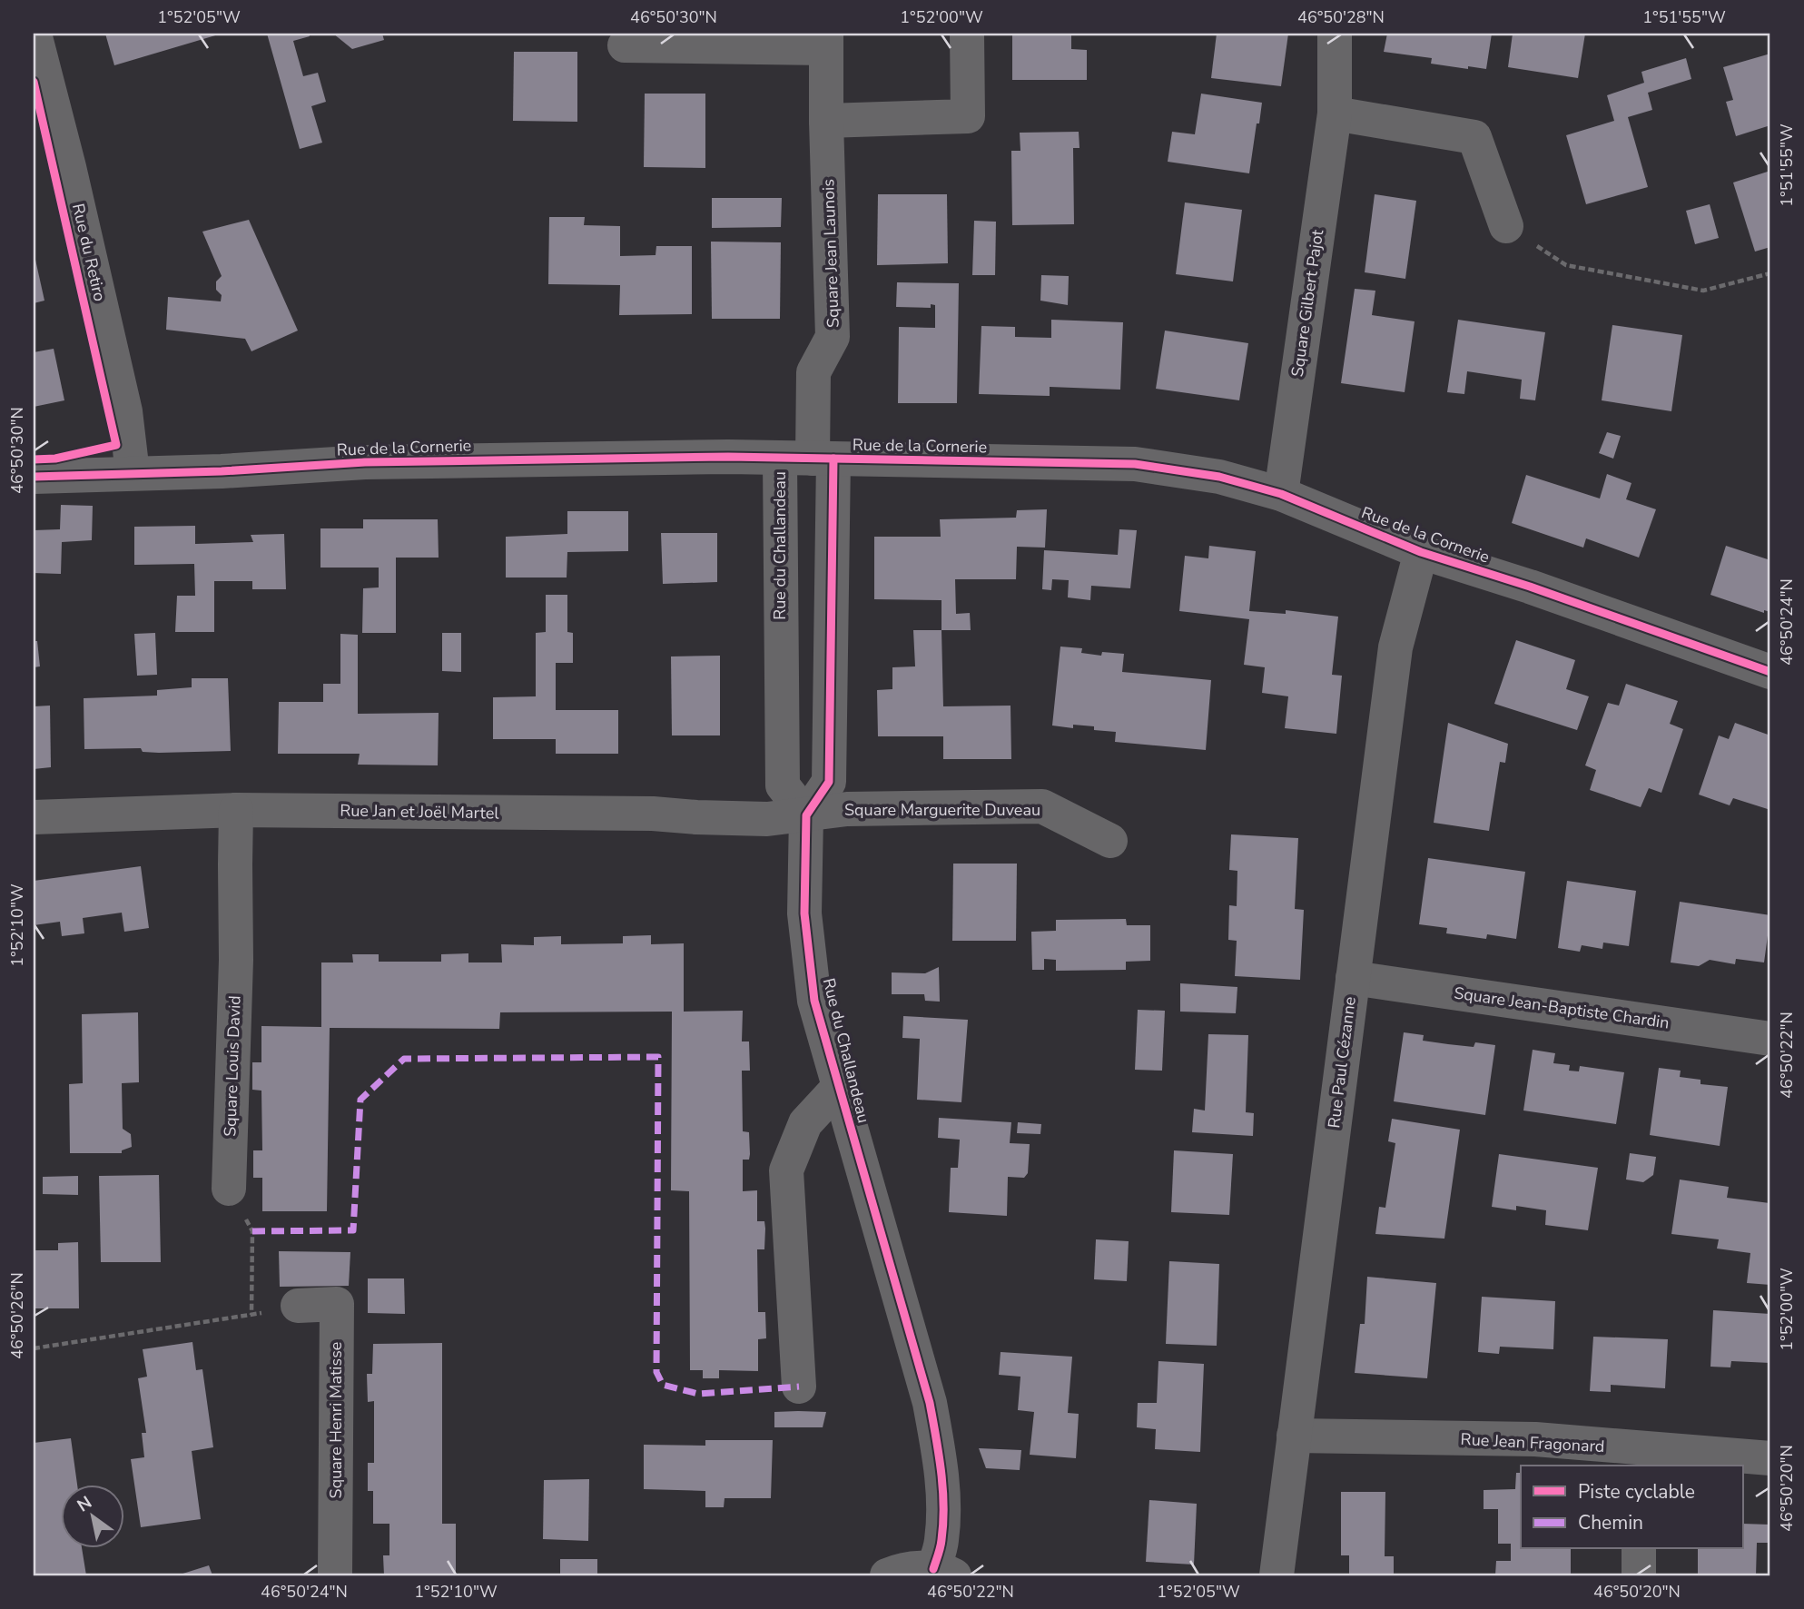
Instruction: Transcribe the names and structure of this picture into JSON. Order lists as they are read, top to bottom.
{
  "streets": {
    "street": [
      "Rue du Retiro",
      "Square Jean Launois",
      "Square Gilbert Pajot",
      "Rue de la Cornerie",
      "Rue du Challandeau",
      "Square Marguerite Duveau",
      "Rue Jan et Joël Martel",
      "Square Jean-Baptiste Chardin",
      "Rue Paul Cézanne",
      "Square Louis David",
      "Square Henri Matisse",
      "Rue Jean Fragonard"
    ]
  },
  "crossings": [
    ["Rue du Retiro", "Rue de la Cornerie"],
    ["Square Jean Launois", "Rue de la Cornerie"],
    ["Square Jean Launois", "Rue du Challandeau"],
    ["Square Gilbert Pajot", "Rue de la Cornerie"],
    ["Rue de la Cornerie", "Rue du Challandeau"],
    ["Rue de la Cornerie", "Rue Paul Cézanne"],
    ["Rue du Challandeau", "Square Marguerite Duveau"],
    ["Rue du Challandeau", "Rue Jan et Joël Martel"],
    ["Square Marguerite Duveau", "Rue Jan et Joël Martel"],
    ["Rue Jan et Joël Martel", "Square Louis David"],
    ["Square Jean-Baptiste Chardin", "Rue Paul Cézanne"],
    ["Rue Paul Cézanne", "Rue Jean Fragonard"]
  ],
  "legend": ["Piste cyclable", "Chemin"],
  "north": "top left",
  "coordinates": [
    "1°52'05\"W",
    "46°50'30\"N",
    "1°52'00\"W",
    "46°50'28\"N",
    "1°51'55\"W",
    "46°50'24\"N",
    "1°52'10\"W",
    "46°50'22\"N",
    "46°50'26\"N",
    "46°50'20\"N"
  ]
}
